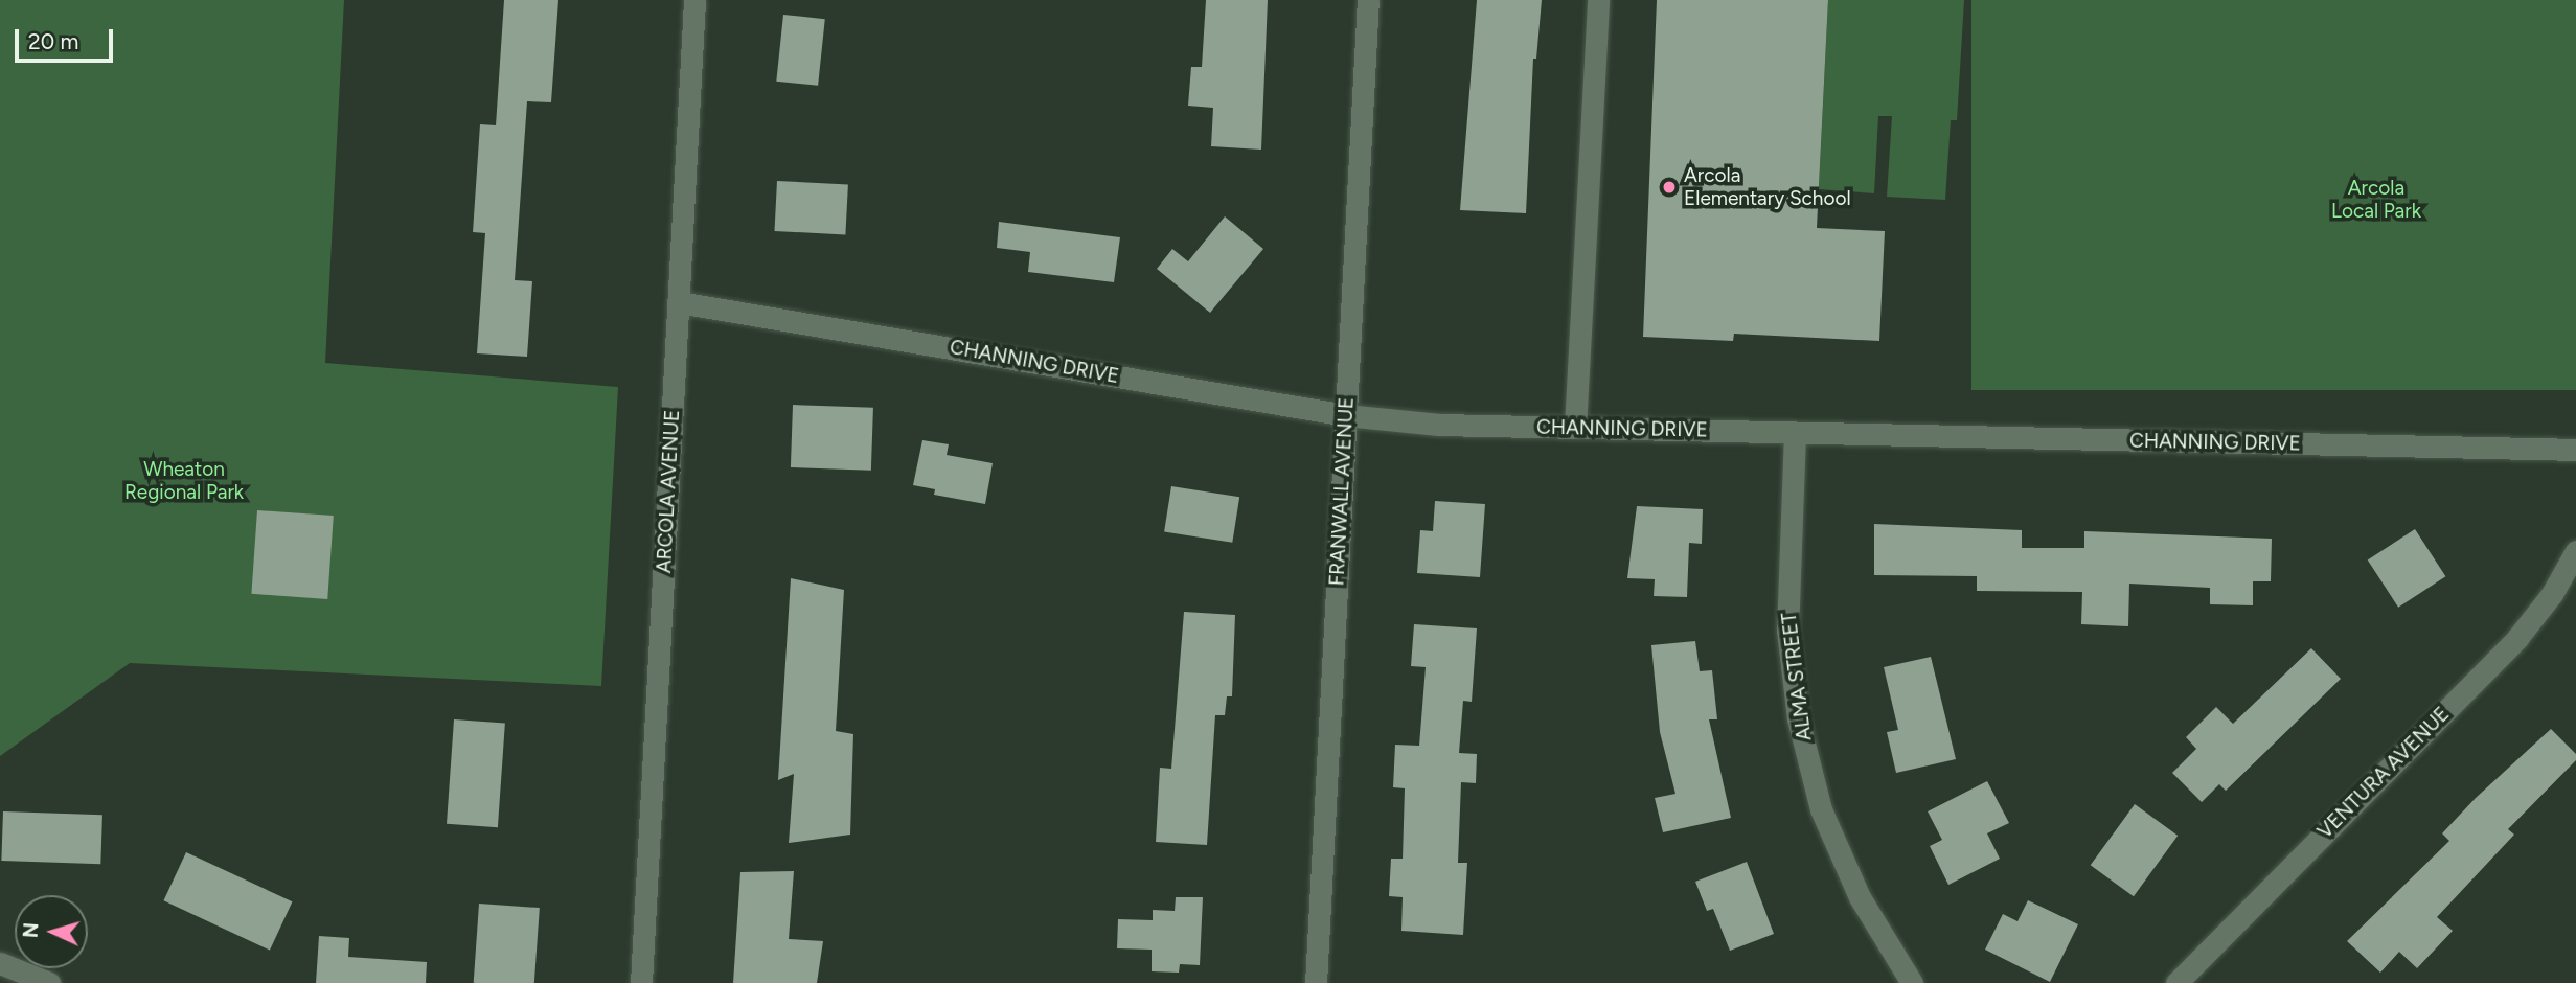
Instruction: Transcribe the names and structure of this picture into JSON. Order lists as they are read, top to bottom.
{
  "streets": {
    "street": [
      "CHANNING DRIVE",
      "ARCOLA AVENUE",
      "FRANWALL AVENUE",
      "ALMA STREET",
      "VENTURA AVENUE"
    ]
  },
  "crossings": [
    ["CHANNING DRIVE", "ARCOLA AVENUE"],
    ["CHANNING DRIVE", "FRANWALL AVENUE"],
    ["CHANNING DRIVE", "ALMA STREET"]
  ],
  "parks": ["Arcola Local Park", "Wheaton Regional Park"],
  "places": ["Arcola Elementary School"],
  "scale_bar": "20 m",
  "north": "left"
}
